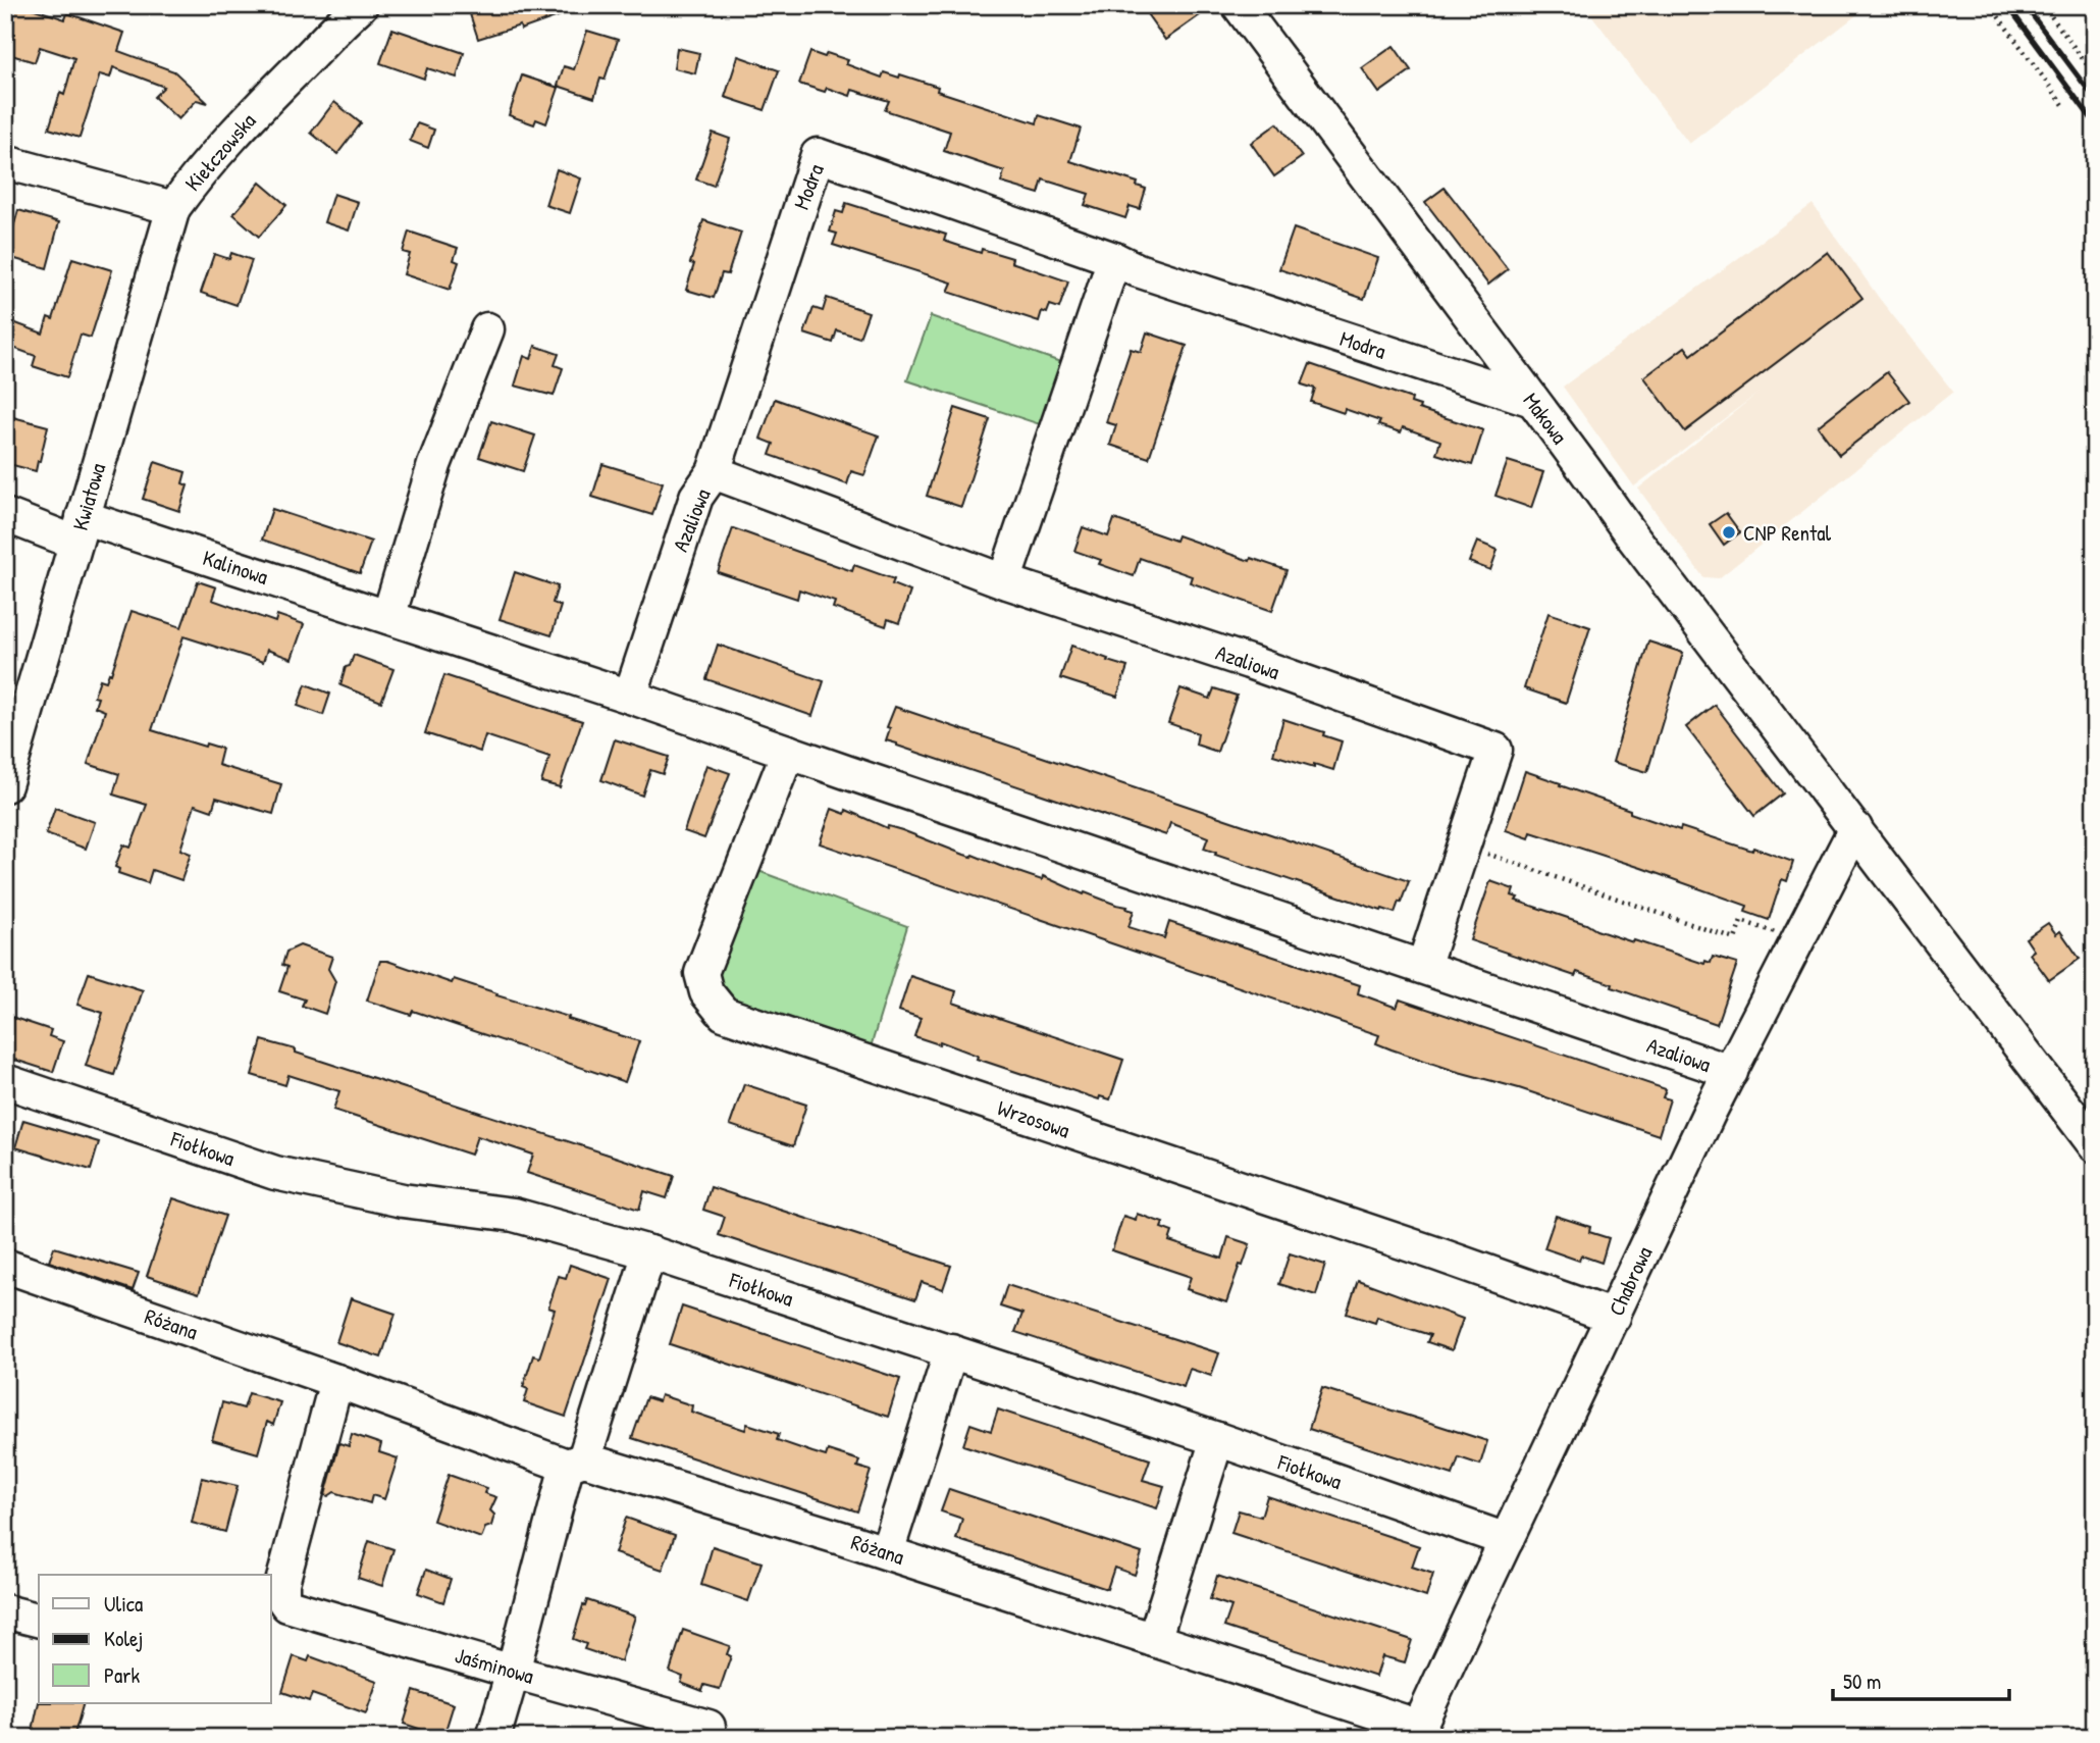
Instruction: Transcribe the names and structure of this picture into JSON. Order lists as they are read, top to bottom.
{
  "streets": {
    "street": [
      "Kiełczowska",
      "Modra",
      "Makowa",
      "Kwiatowa",
      "Azaliowa",
      "Kalinowa",
      "Wrzosowa",
      "Fiołkowa",
      "Chabrowa",
      "Różana",
      "Jaśminowa"
    ]
  },
  "crossings": [
    ["Kiełczowska", "Kwiatowa"],
    ["Modra", "Makowa"],
    ["Modra", "Azaliowa"],
    ["Makowa", "Chabrowa"],
    ["Kwiatowa", "Kalinowa"],
    ["Azaliowa", "Kalinowa"],
    ["Azaliowa", "Wrzosowa"],
    ["Azaliowa", "Chabrowa"],
    ["Wrzosowa", "Chabrowa"],
    ["Fiołkowa", "Chabrowa"],
    ["Chabrowa", "Różana"],
    ["Różana", "Jaśminowa"]
  ],
  "places": ["CNP Rental"],
  "legend": ["Ulica", "Kolej", "Park"],
  "scale_bar": "50 m"
}
